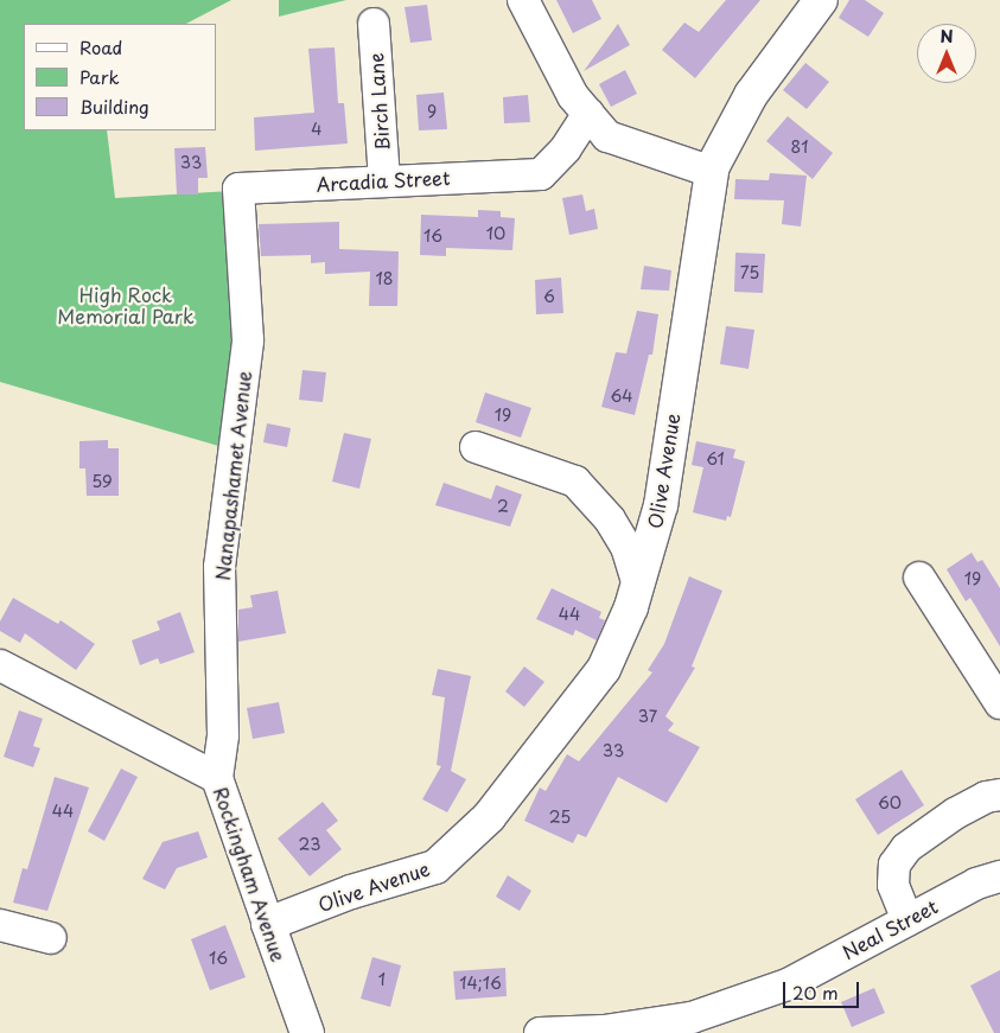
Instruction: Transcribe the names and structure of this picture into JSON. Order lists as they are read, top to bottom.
{
  "streets": {
    "street": [
      "Birch Lane",
      "Arcadia Street",
      "Olive Avenue",
      "Nanapashamet Avenue",
      "Rockingham Avenue",
      "Neal Street"
    ]
  },
  "crossings": [
    ["Birch Lane", "Arcadia Street"],
    ["Arcadia Street", "Nanapashamet Avenue"],
    ["Olive Avenue", "Rockingham Avenue"],
    ["Nanapashamet Avenue", "Rockingham Avenue"]
  ],
  "parks": ["High Rock Memorial Park"],
  "house_numbers": [
    "9",
    "4",
    "81",
    "33",
    "10",
    "16",
    "75",
    "18",
    "6",
    "64",
    "19",
    "61",
    "59",
    "2",
    "19",
    "44",
    "37",
    "33",
    "60",
    "44",
    "25",
    "23",
    "16",
    "1",
    "14;16"
  ],
  "legend": ["Road", "Park", "Building"],
  "scale_bar": "20 m",
  "north": "top"
}
